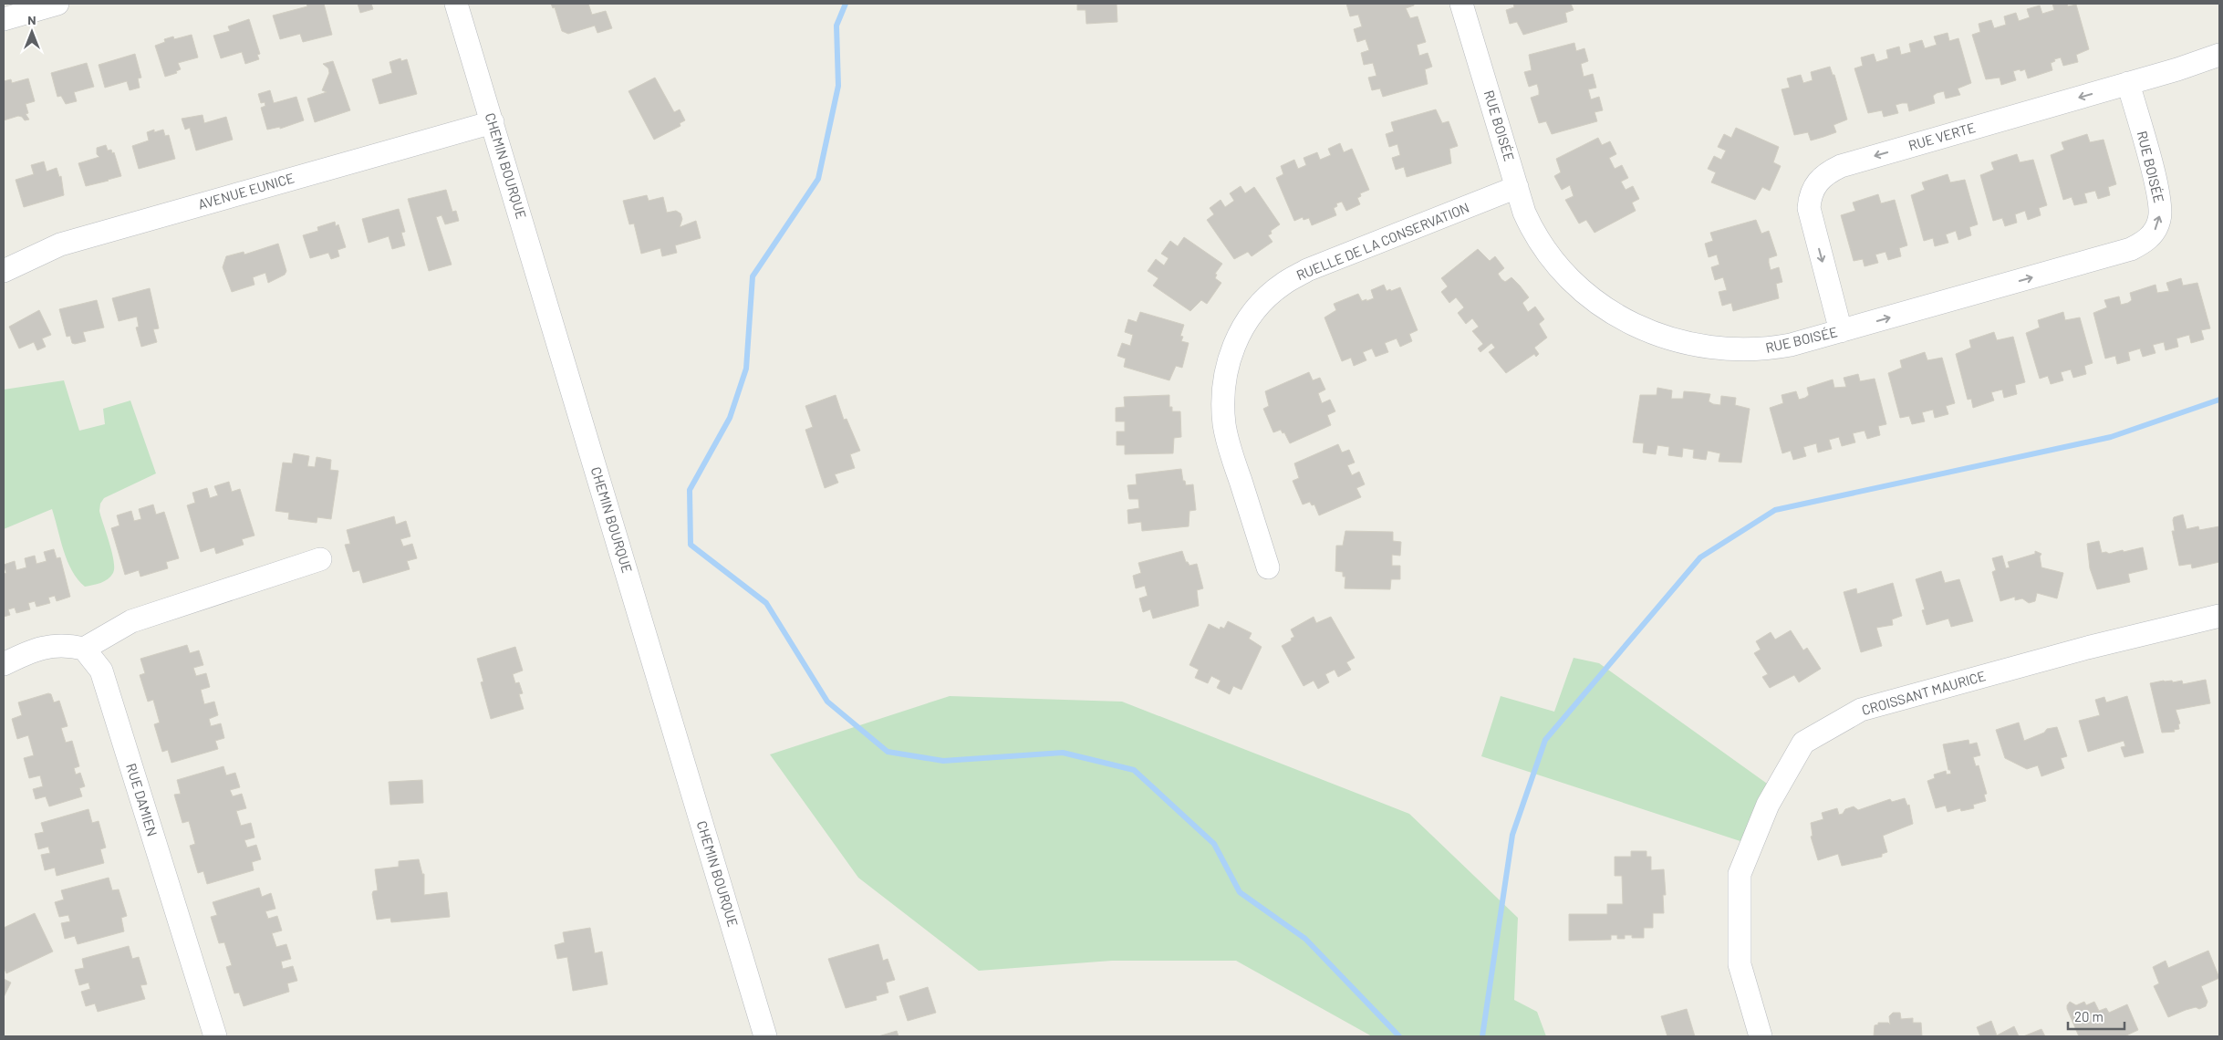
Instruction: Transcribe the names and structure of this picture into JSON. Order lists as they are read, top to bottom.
{
  "streets": {
    "street": [
      "RUE BOISÉE",
      "RUE VERTE",
      "CHEMIN BOURQUE",
      "AVENUE EUNICE",
      "RUELLE DE LA CONSERVATION",
      "CROISSANT MAURICE",
      "RUE DAMIEN"
    ]
  },
  "crossings": [
    ["RUE BOISÉE", "RUE VERTE"],
    ["RUE BOISÉE", "RUELLE DE LA CONSERVATION"],
    ["CHEMIN BOURQUE", "AVENUE EUNICE"]
  ],
  "scale_bar": "20 m",
  "north": "top"
}
